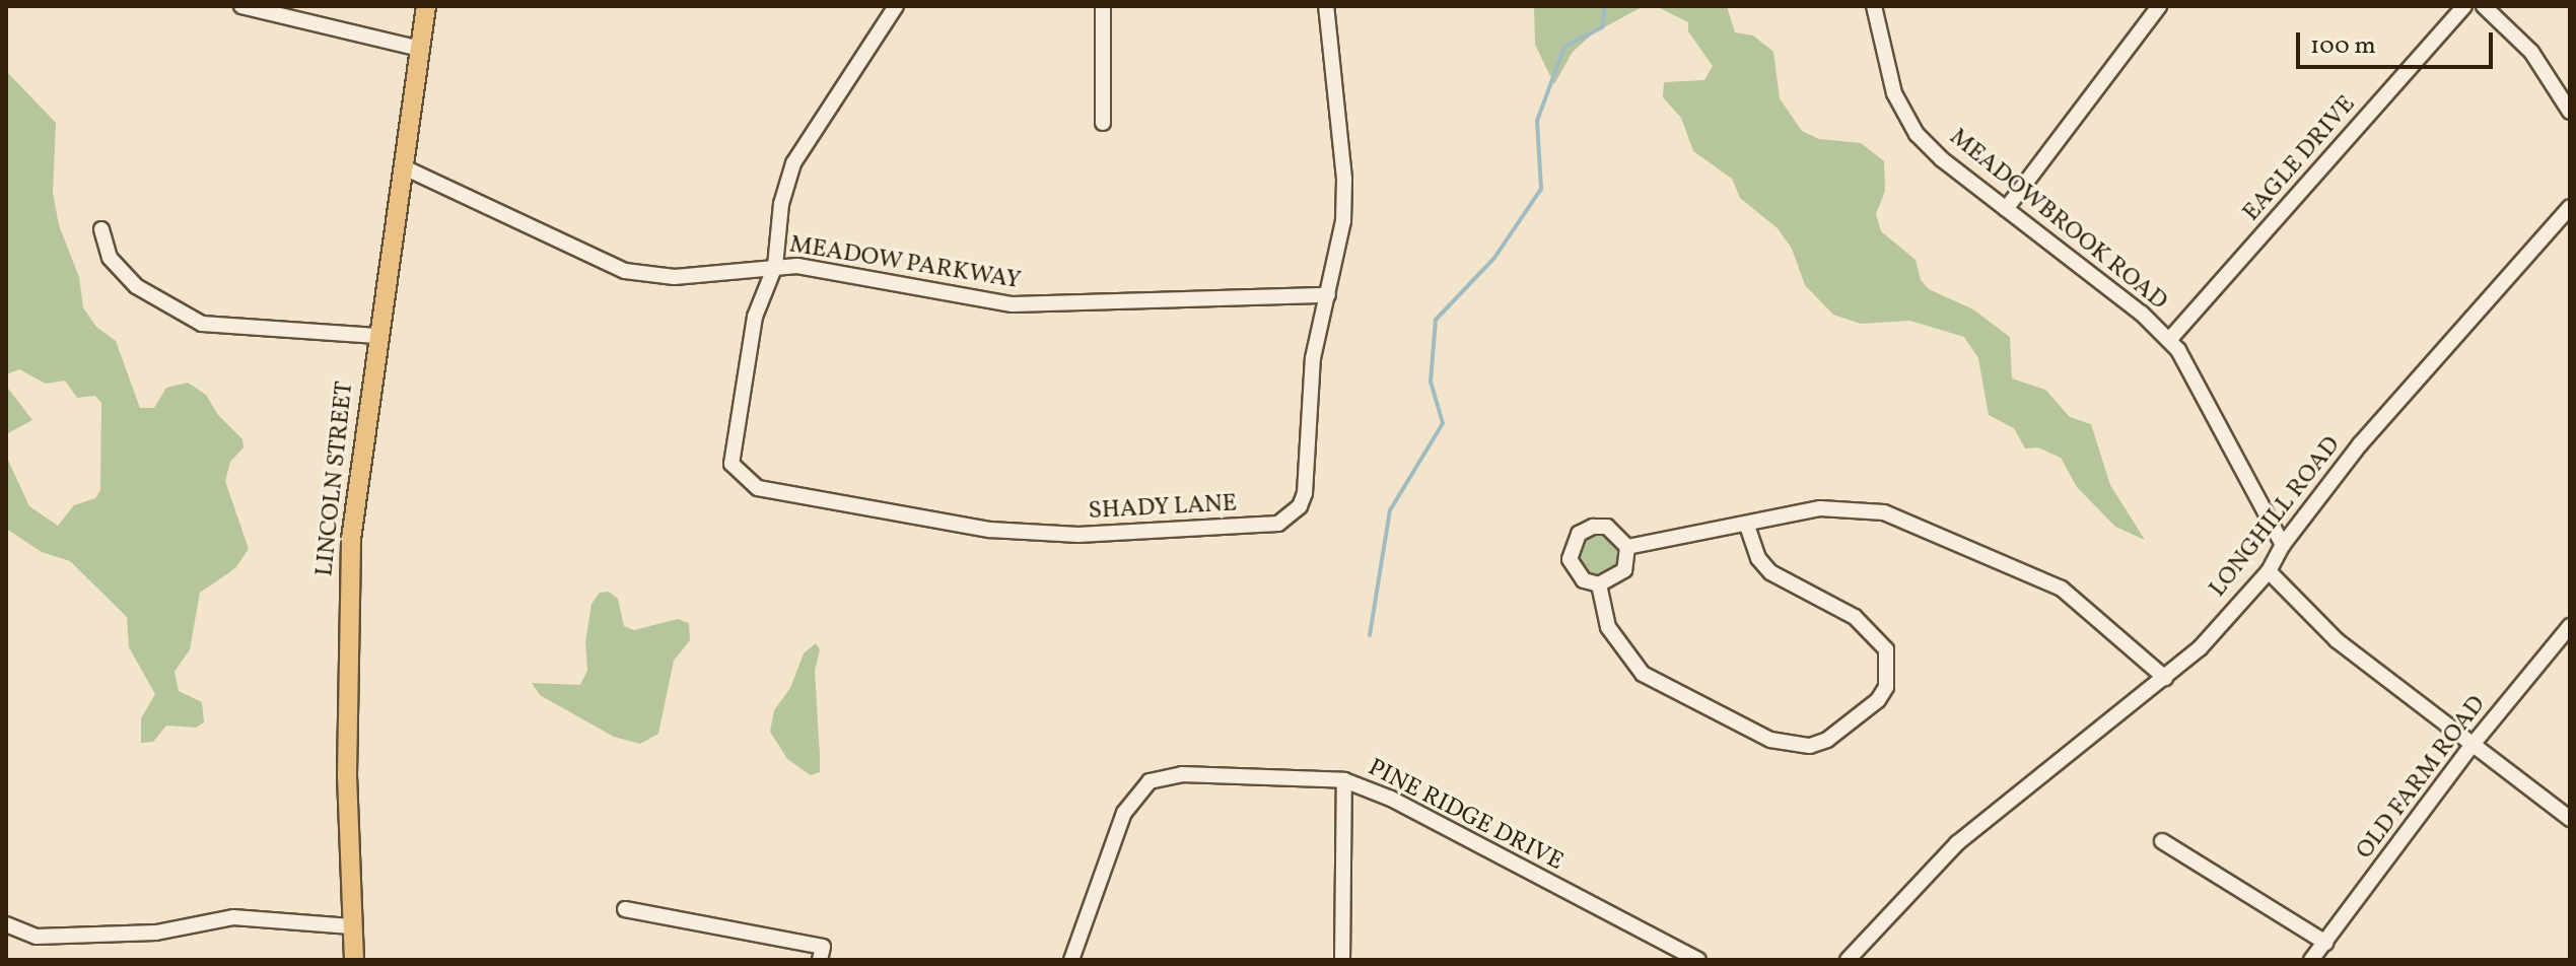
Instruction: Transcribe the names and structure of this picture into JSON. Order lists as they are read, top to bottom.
{
  "streets": {
    "main road": ["LINCOLN STREET"],
    "street": [
      "EAGLE DRIVE",
      "MEADOWBROOK ROAD",
      "MEADOW PARKWAY",
      "SHADY LANE",
      "LONGHILL ROAD",
      "OLD FARM ROAD",
      "PINE RIDGE DRIVE"
    ]
  },
  "crossings": [
    ["EAGLE DRIVE", "MEADOWBROOK ROAD"],
    ["MEADOWBROOK ROAD", "LONGHILL ROAD"],
    ["MEADOW PARKWAY", "LINCOLN STREET"],
    ["MEADOW PARKWAY", "SHADY LANE"]
  ],
  "scale_bar": "100 m"
}
